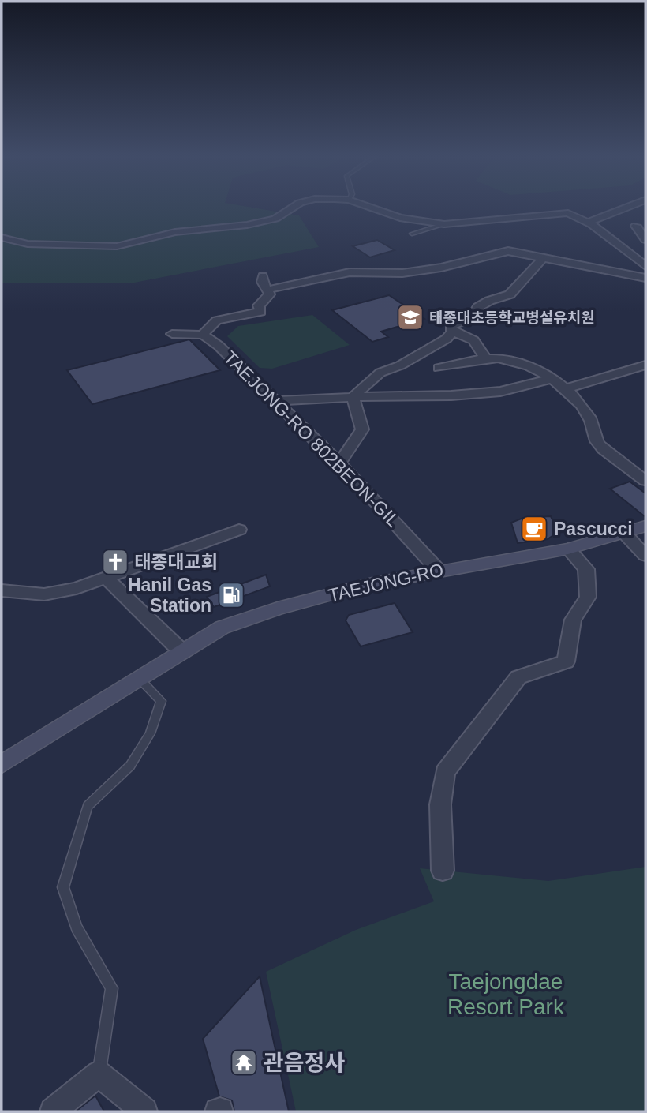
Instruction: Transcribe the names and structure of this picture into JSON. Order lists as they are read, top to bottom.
{
  "streets": {
    "main road": ["TAEJONG-RO"],
    "street": ["TAEJONG-RO 802BEON-GIL"]
  },
  "crossings": [
    ["TAEJONG-RO 802BEON-GIL", "TAEJONG-RO"]
  ],
  "parks": ["Taejongdae Resort Park"],
  "places": {
    "school or university": ["태종대초등학교병설유치원"],
    "cafe": ["Pascucci"],
    "church": ["태종대교회"],
    "fuel station": ["Hanil Gas Station"],
    "temple": ["관음정사"]
  }
}
